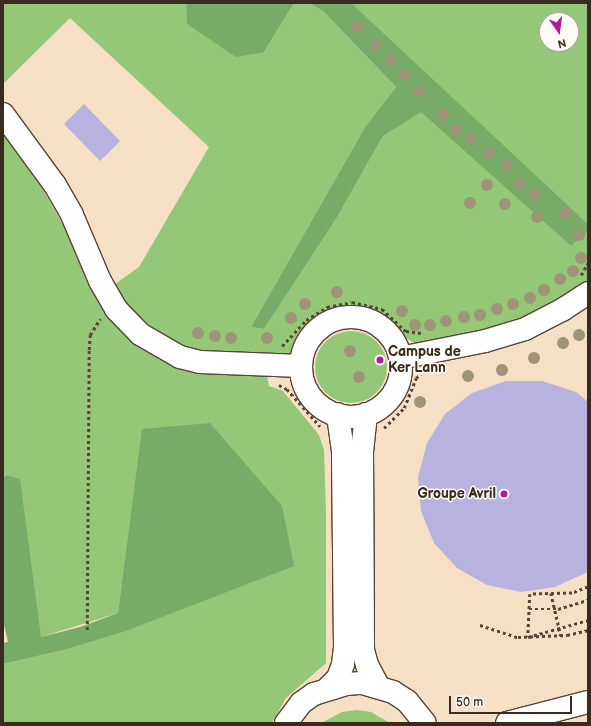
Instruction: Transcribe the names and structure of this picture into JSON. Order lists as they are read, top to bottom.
{
  "places": ["Campus de Ker Lann", "Groupe Avril"],
  "scale_bar": "50 m",
  "north": "bottom"
}
